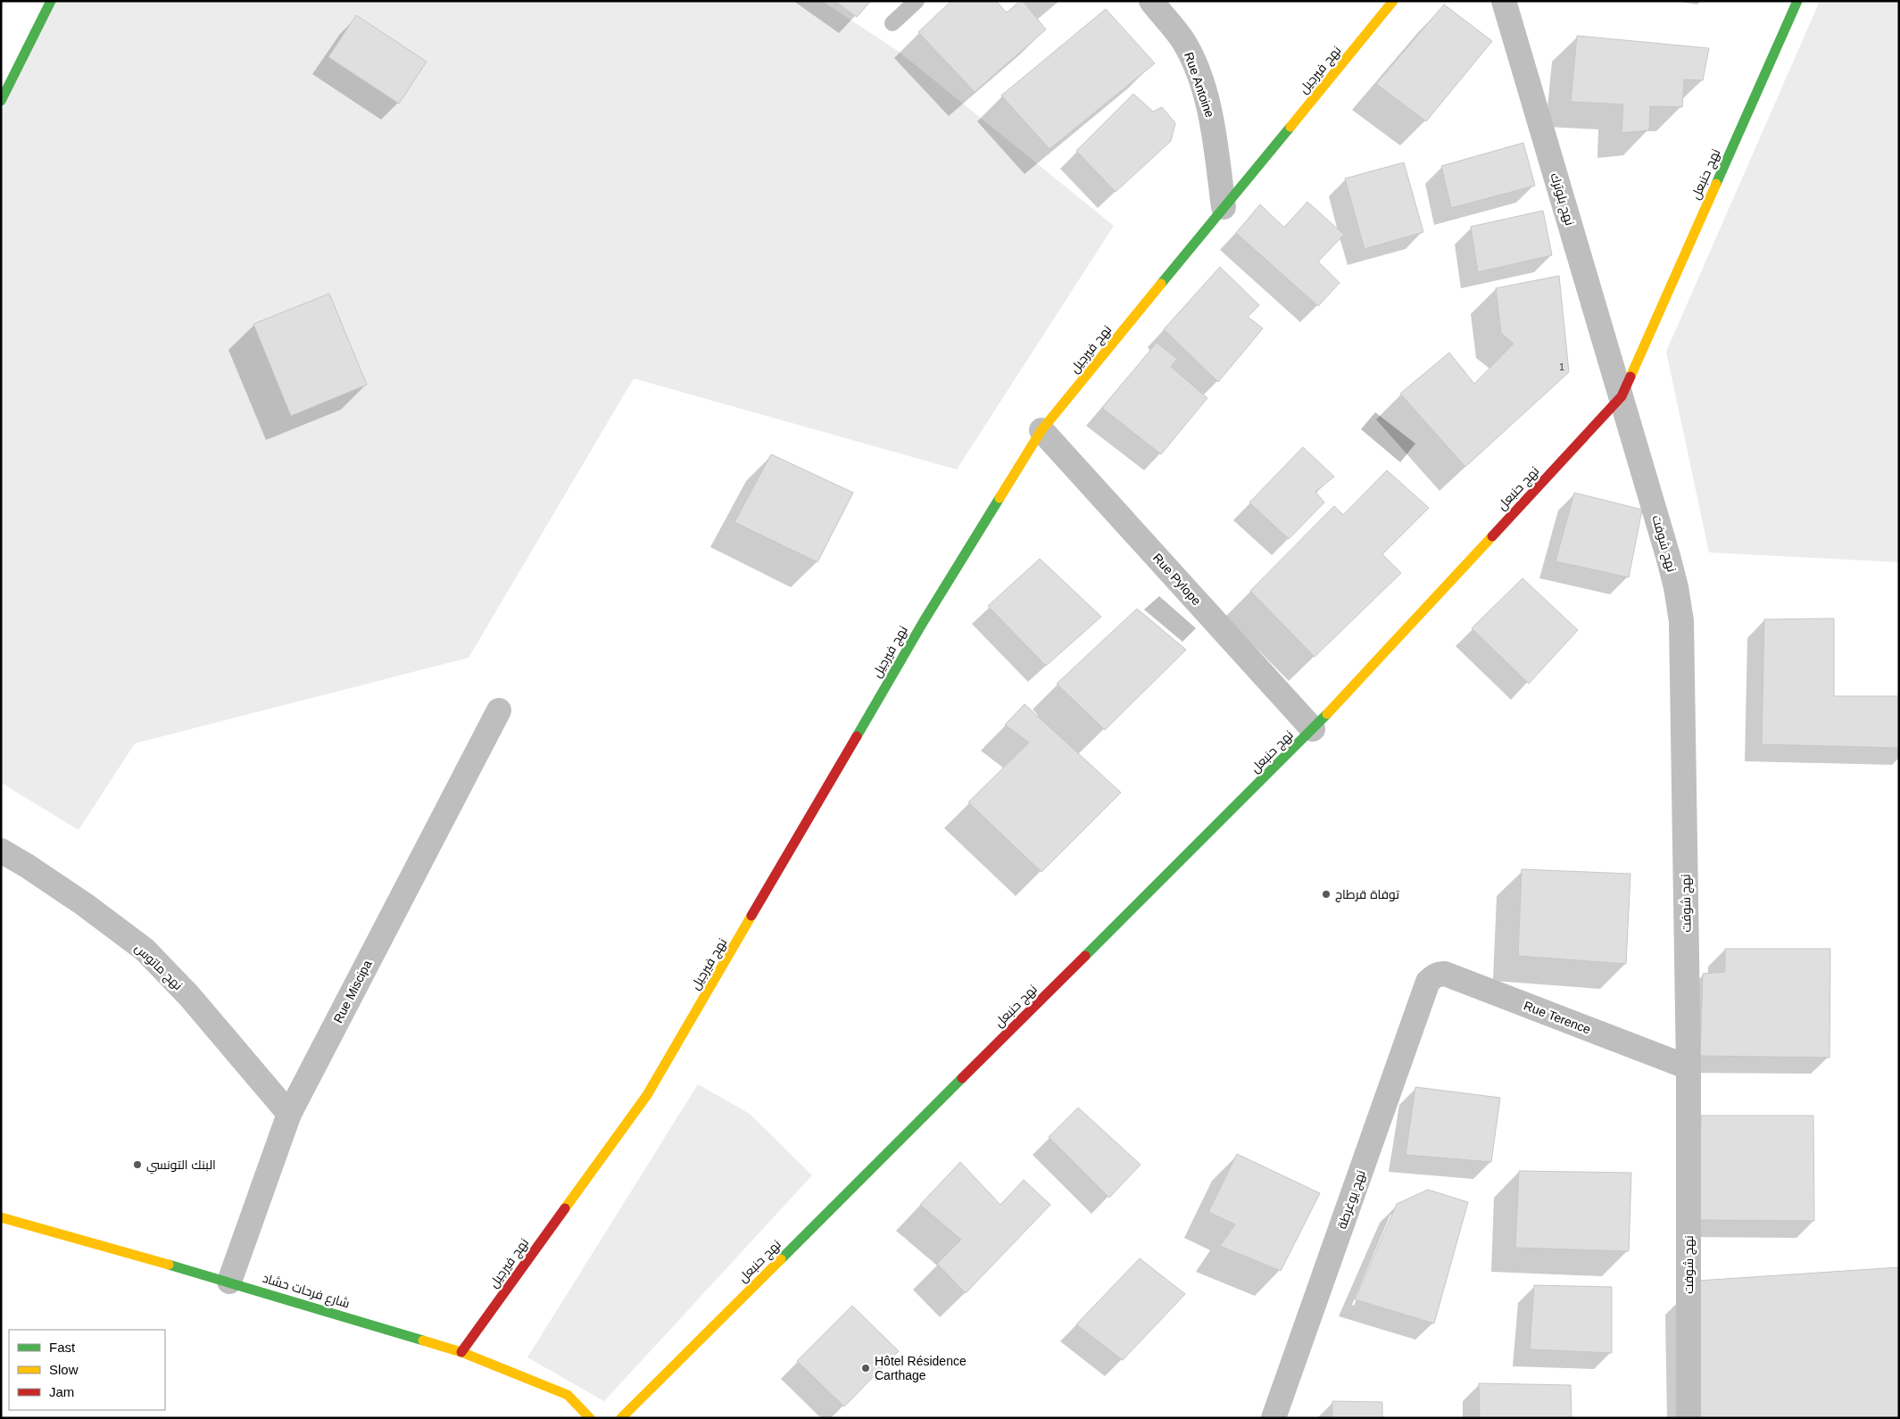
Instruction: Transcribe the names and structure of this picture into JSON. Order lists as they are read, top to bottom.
{
  "streets": {
    "street": [
      "نهج فيرجيل",
      "Rue Antoine",
      "نهج حنبعل",
      "نهج بلوترك",
      "نهج شوفت",
      "Rue Pylope",
      "نهج ماتوس",
      "Rue Miscipa",
      "Rue Terence",
      "نهج يوغرطة",
      "شارع فرحات حشاد"
    ]
  },
  "crossings": [
    ["نهج فيرجيل", "Rue Antoine"],
    ["نهج فيرجيل", "Rue Pylope"],
    ["نهج فيرجيل", "شارع فرحات حشاد"],
    ["نهج حنبعل", "نهج بلوترك"],
    ["نهج حنبعل", "نهج شوفت"],
    ["نهج حنبعل", "Rue Pylope"],
    ["نهج بلوترك", "نهج شوفت"],
    ["نهج شوفت", "Rue Terence"],
    ["نهج ماتوس", "Rue Miscipa"],
    ["Rue Miscipa", "شارع فرحات حشاد"],
    ["Rue Terence", "نهج يوغرطة"]
  ],
  "places": ["توفاة قرطاج", "البنك التونسي", "Hôtel Résidence Carthage"],
  "house_numbers": ["1"],
  "legend": ["Fast", "Slow", "Jam"]
}
